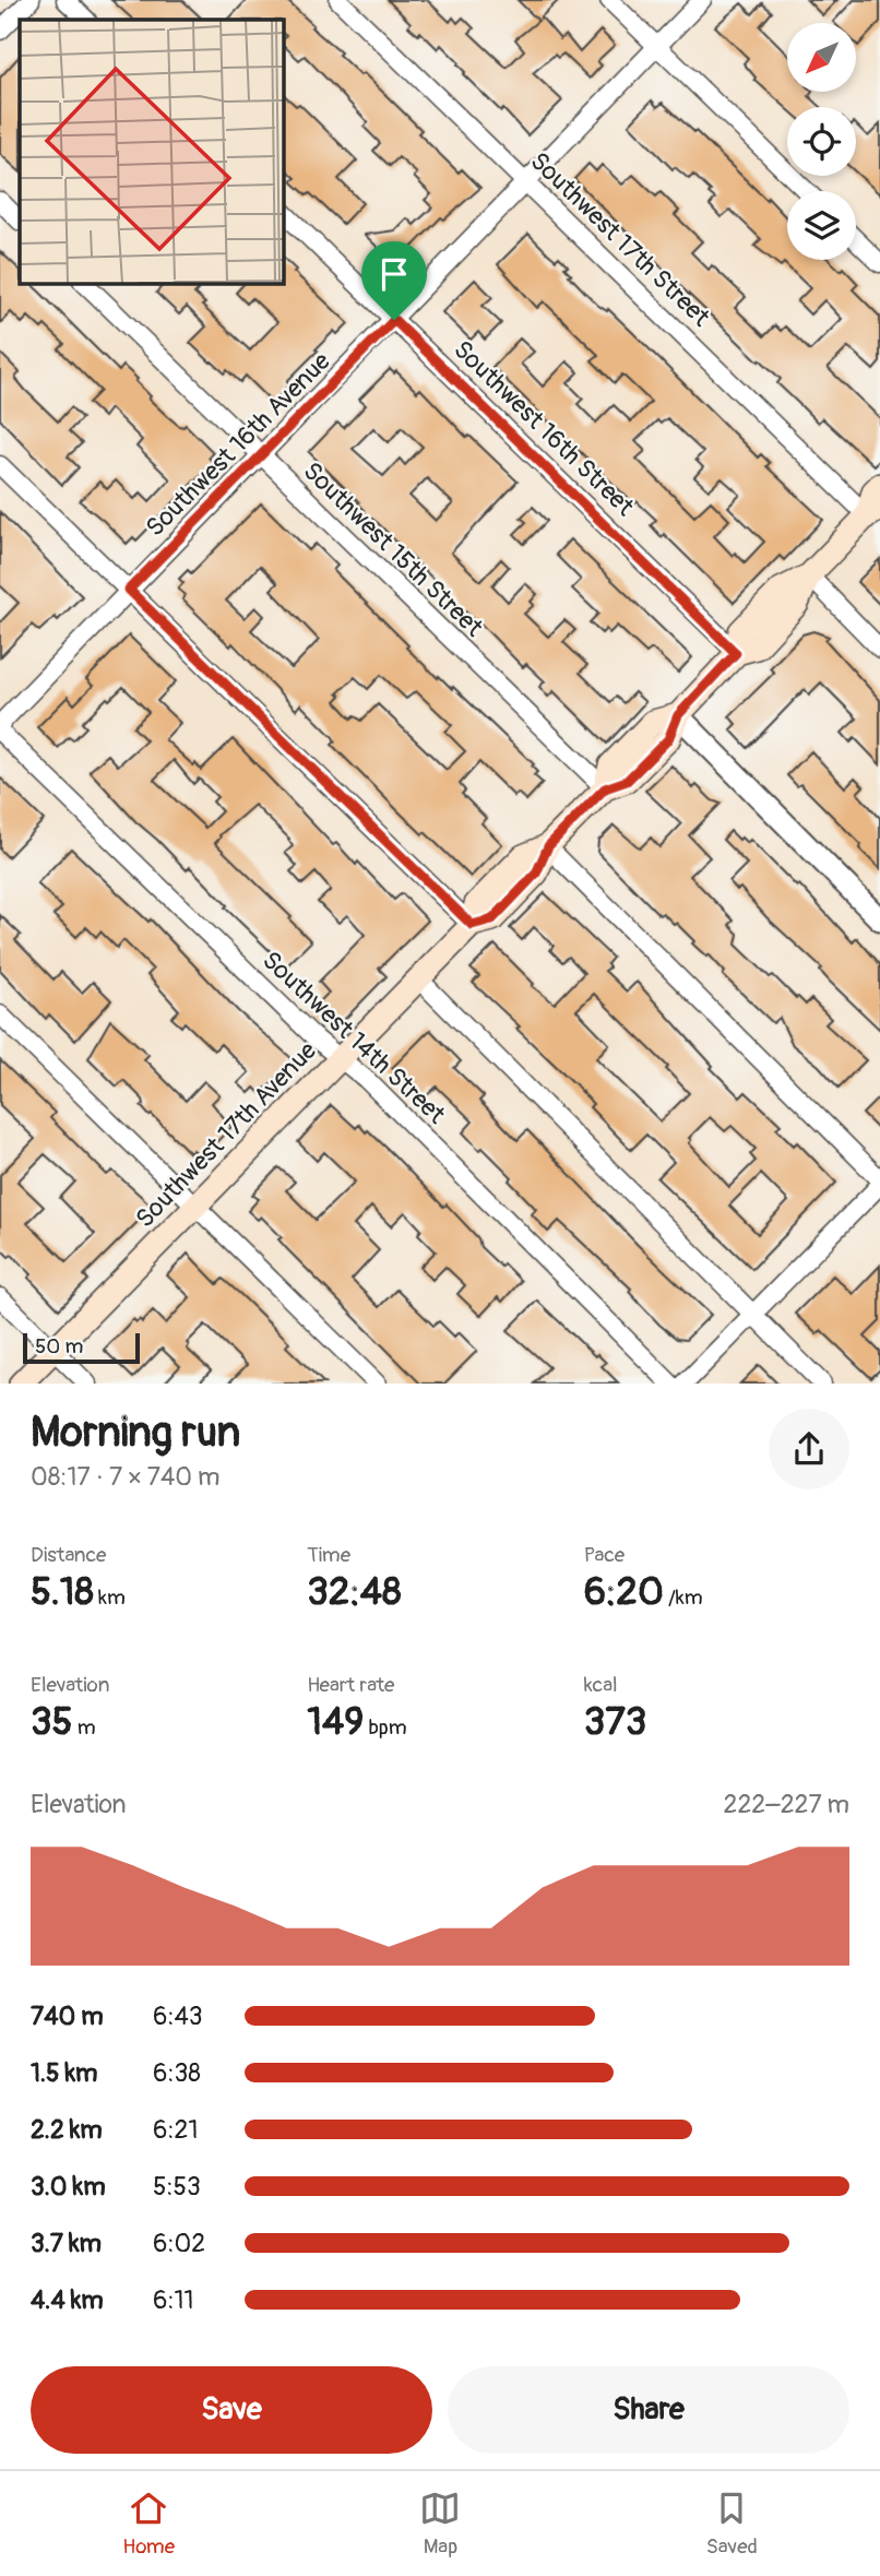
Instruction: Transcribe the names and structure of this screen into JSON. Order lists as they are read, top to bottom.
{
  "streets": {
    "main road": ["Southwest 17th Avenue"],
    "street": [
      "Southwest 17th Street",
      "Southwest 16th Street",
      "Southwest 16th Avenue",
      "Southwest 15th Street",
      "Southwest 14th Street"
    ]
  },
  "crossings": [
    ["Southwest 17th Street", "Southwest 16th Avenue"],
    ["Southwest 17th Street", "Southwest 17th Avenue"],
    ["Southwest 16th Street", "Southwest 16th Avenue"],
    ["Southwest 16th Street", "Southwest 17th Avenue"],
    ["Southwest 16th Avenue", "Southwest 15th Street"],
    ["Southwest 15th Street", "Southwest 17th Avenue"],
    ["Southwest 14th Street", "Southwest 17th Avenue"]
  ],
  "scale_bar": "50 m",
  "north": "bottom left",
  "page": {
    "scale": "50 m",
    "heading": ["Morning run", "08:17 · 7 × 740 m"],
    "stats": [
      ["Distance", "5.18 km"],
      ["Time", "32:48"],
      ["Pace", "6:20 /km"],
      ["Elevation", "35 m"],
      ["Heart rate", "149 bpm"],
      ["kcal", "373"]
    ],
    "chart": ["Elevation", "222–227 m"],
    "list": [
      {
        "name": "740 m",
        "note": "6:43"
      },
      {
        "name": "1.5 km",
        "note": "6:38"
      },
      {
        "name": "2.2 km",
        "note": "6:21"
      },
      {
        "name": "3.0 km",
        "note": "5:53"
      },
      {
        "name": "3.7 km",
        "note": "6:02"
      },
      {
        "name": "4.4 km",
        "note": "6:11"
      }
    ],
    "buttons": ["Save", "Share"],
    "tabs": ["Home", "Map", "Saved"]
  }
}
